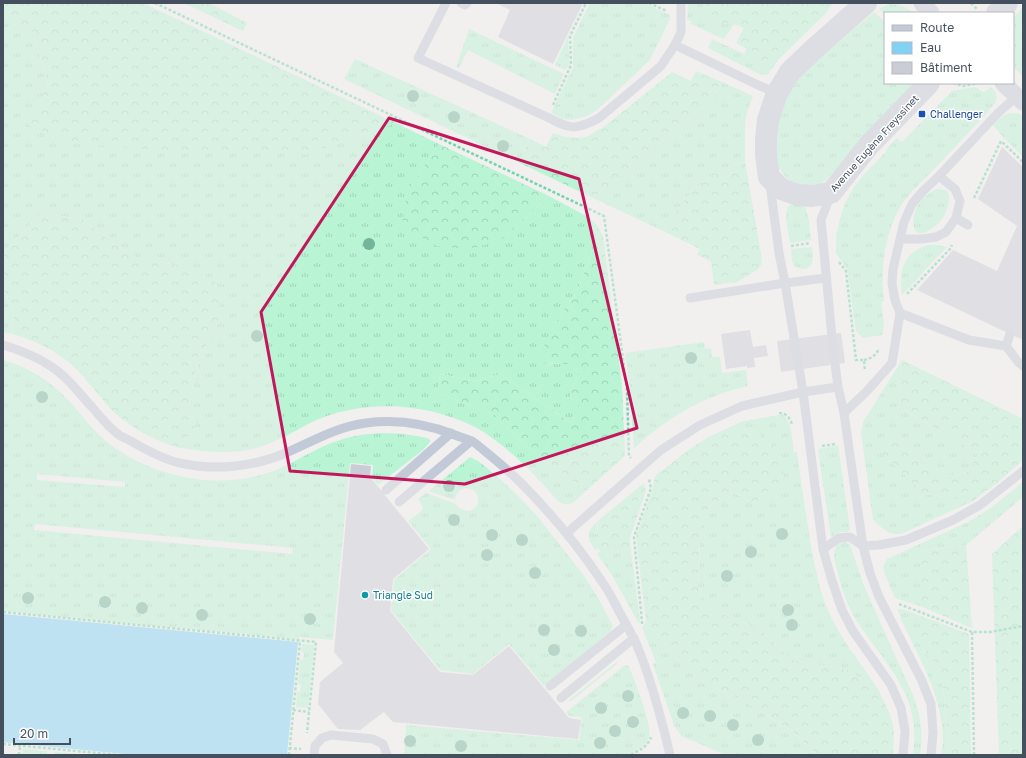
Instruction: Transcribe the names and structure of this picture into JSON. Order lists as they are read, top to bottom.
{
  "streets": {
    "street": ["Avenue Eugène Freyssinet"]
  },
  "places": {
    "transit": ["Challenger"],
    "other": ["Triangle Sud"]
  },
  "legend": ["Route", "Eau", "Bâtiment"],
  "scale_bar": "20 m"
}
